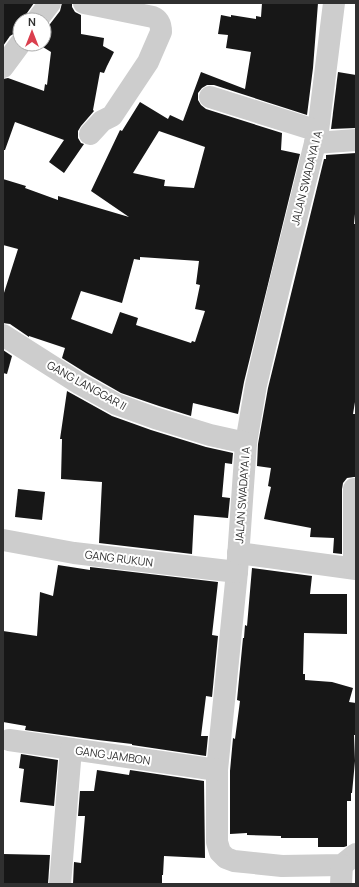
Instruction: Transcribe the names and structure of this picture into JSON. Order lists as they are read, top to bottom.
{
  "streets": {
    "street": [
      "JALAN SWADAYA I A",
      "GANG LANGGAR II",
      "GANG RUKUN",
      "GANG JAMBON"
    ]
  },
  "crossings": [
    ["JALAN SWADAYA I A", "GANG LANGGAR II"],
    ["JALAN SWADAYA I A", "GANG RUKUN"],
    ["JALAN SWADAYA I A", "GANG JAMBON"]
  ],
  "north": "top"
}
